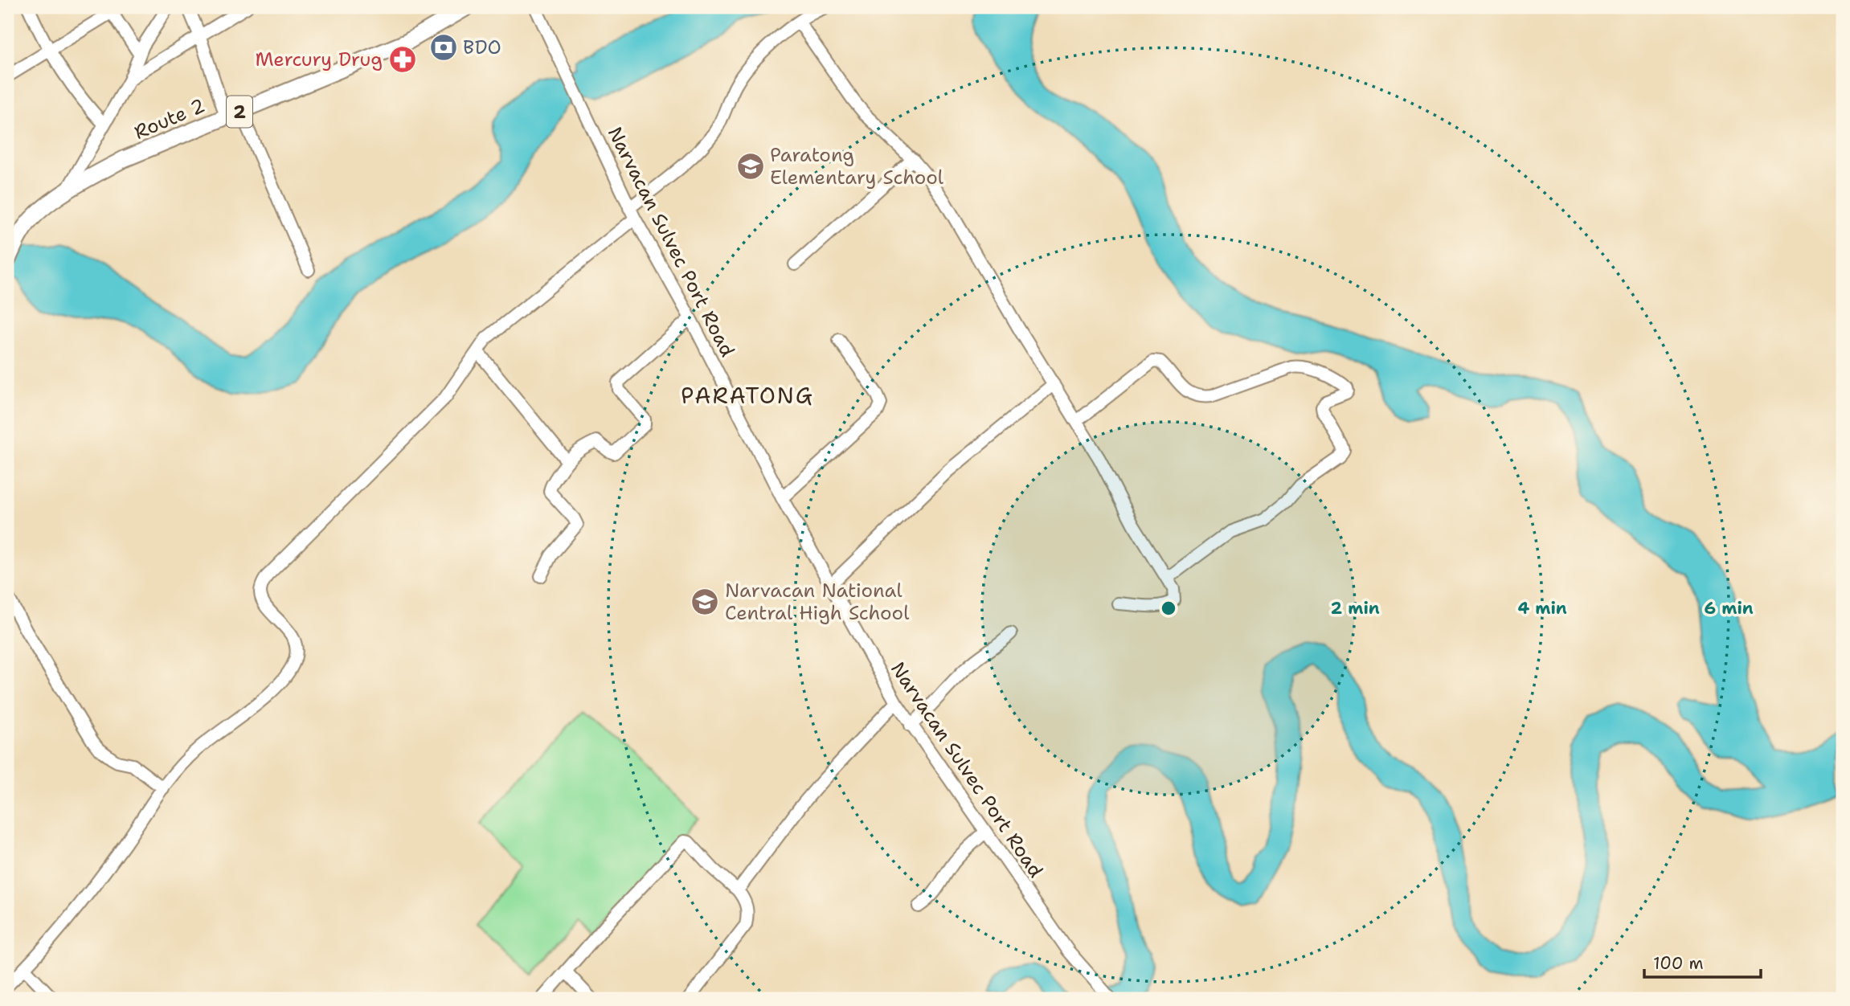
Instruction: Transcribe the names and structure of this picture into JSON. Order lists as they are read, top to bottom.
{
  "streets": {
    "highway": ["2", "Route 2"],
    "street": ["Narvacan Sulvec Port Road"]
  },
  "districts": ["PARATONG"],
  "places": {
    "bank": ["BDO"],
    "pharmacy": ["Mercury Drug"],
    "school or university": ["Paratong Elementary School", "Narvacan National Central High School"]
  },
  "scale_bar": "100 m",
  "rings": ["2 min", "4 min", "6 min"]
}
